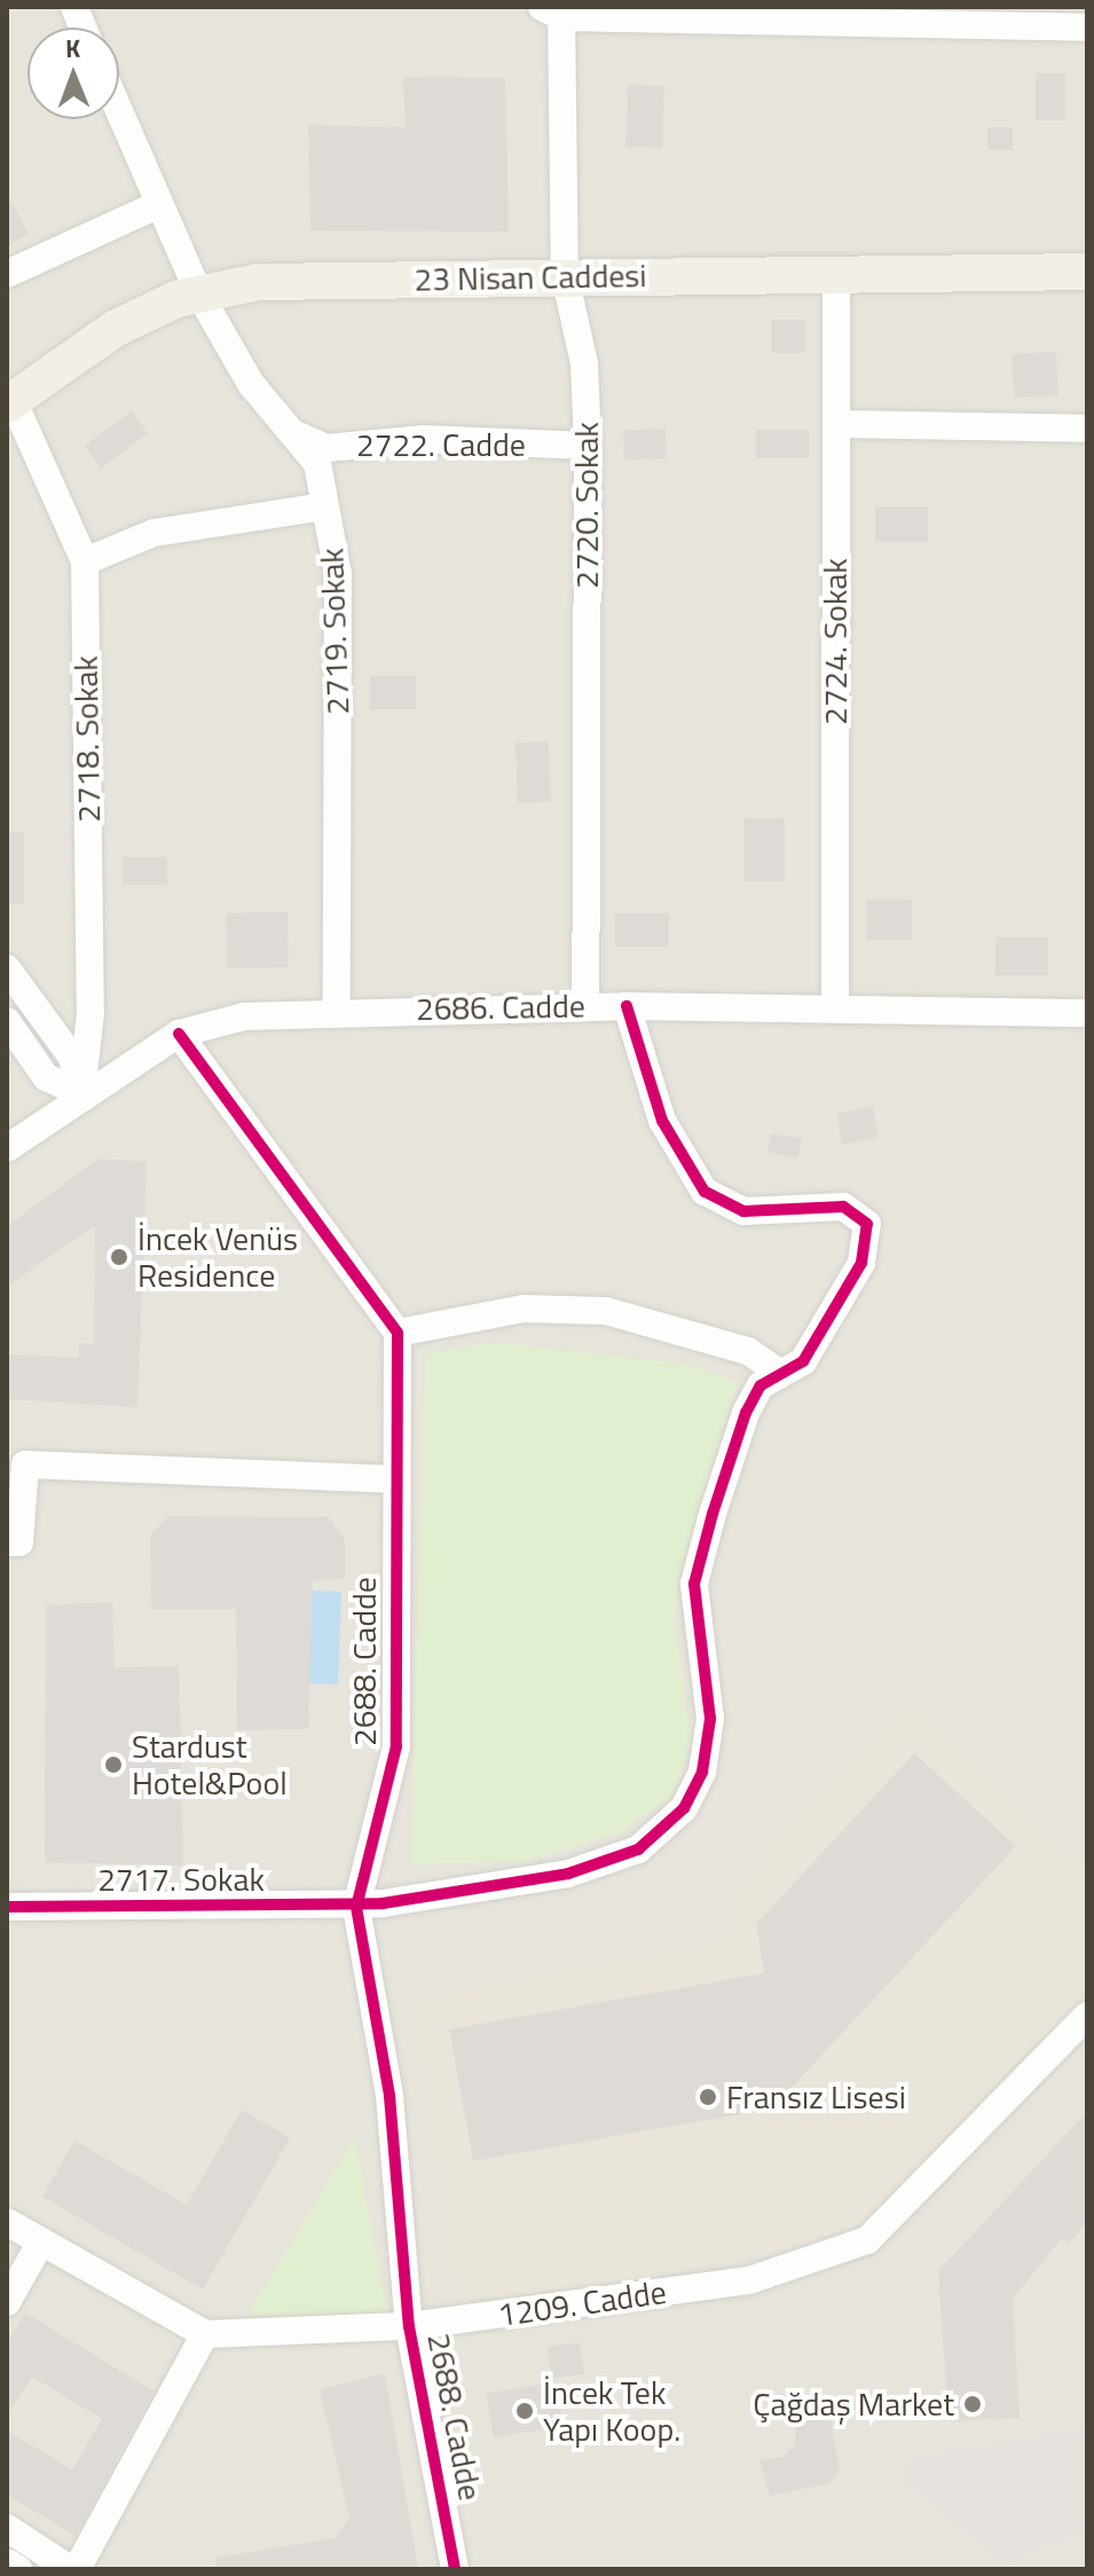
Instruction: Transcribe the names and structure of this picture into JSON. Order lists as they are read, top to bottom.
{
  "streets": {
    "main road": ["23 Nisan Caddesi"],
    "street": [
      "2722. Cadde",
      "2720. Sokak",
      "2719. Sokak",
      "2724. Sokak",
      "2718. Sokak",
      "2686. Cadde",
      "2688. Cadde",
      "2717. Sokak",
      "1209. Cadde"
    ]
  },
  "crossings": [
    ["23 Nisan Caddesi", "2720. Sokak"],
    ["23 Nisan Caddesi", "2719. Sokak"],
    ["23 Nisan Caddesi", "2724. Sokak"],
    ["23 Nisan Caddesi", "2718. Sokak"],
    ["2722. Cadde", "2720. Sokak"],
    ["2722. Cadde", "2719. Sokak"],
    ["2720. Sokak", "2686. Cadde"],
    ["2719. Sokak", "2686. Cadde"],
    ["2724. Sokak", "2686. Cadde"],
    ["2718. Sokak", "2686. Cadde"],
    ["2686. Cadde", "2717. Sokak"],
    ["2688. Cadde", "2717. Sokak"],
    ["2688. Cadde", "1209. Cadde"]
  ],
  "places": [
    "İncek Venüs Residence",
    "Stardust Hotel&Pool",
    "Fransız Lisesi",
    "Çağdaş Market",
    "İncek Tek Yapı Koop."
  ],
  "north": "top"
}
